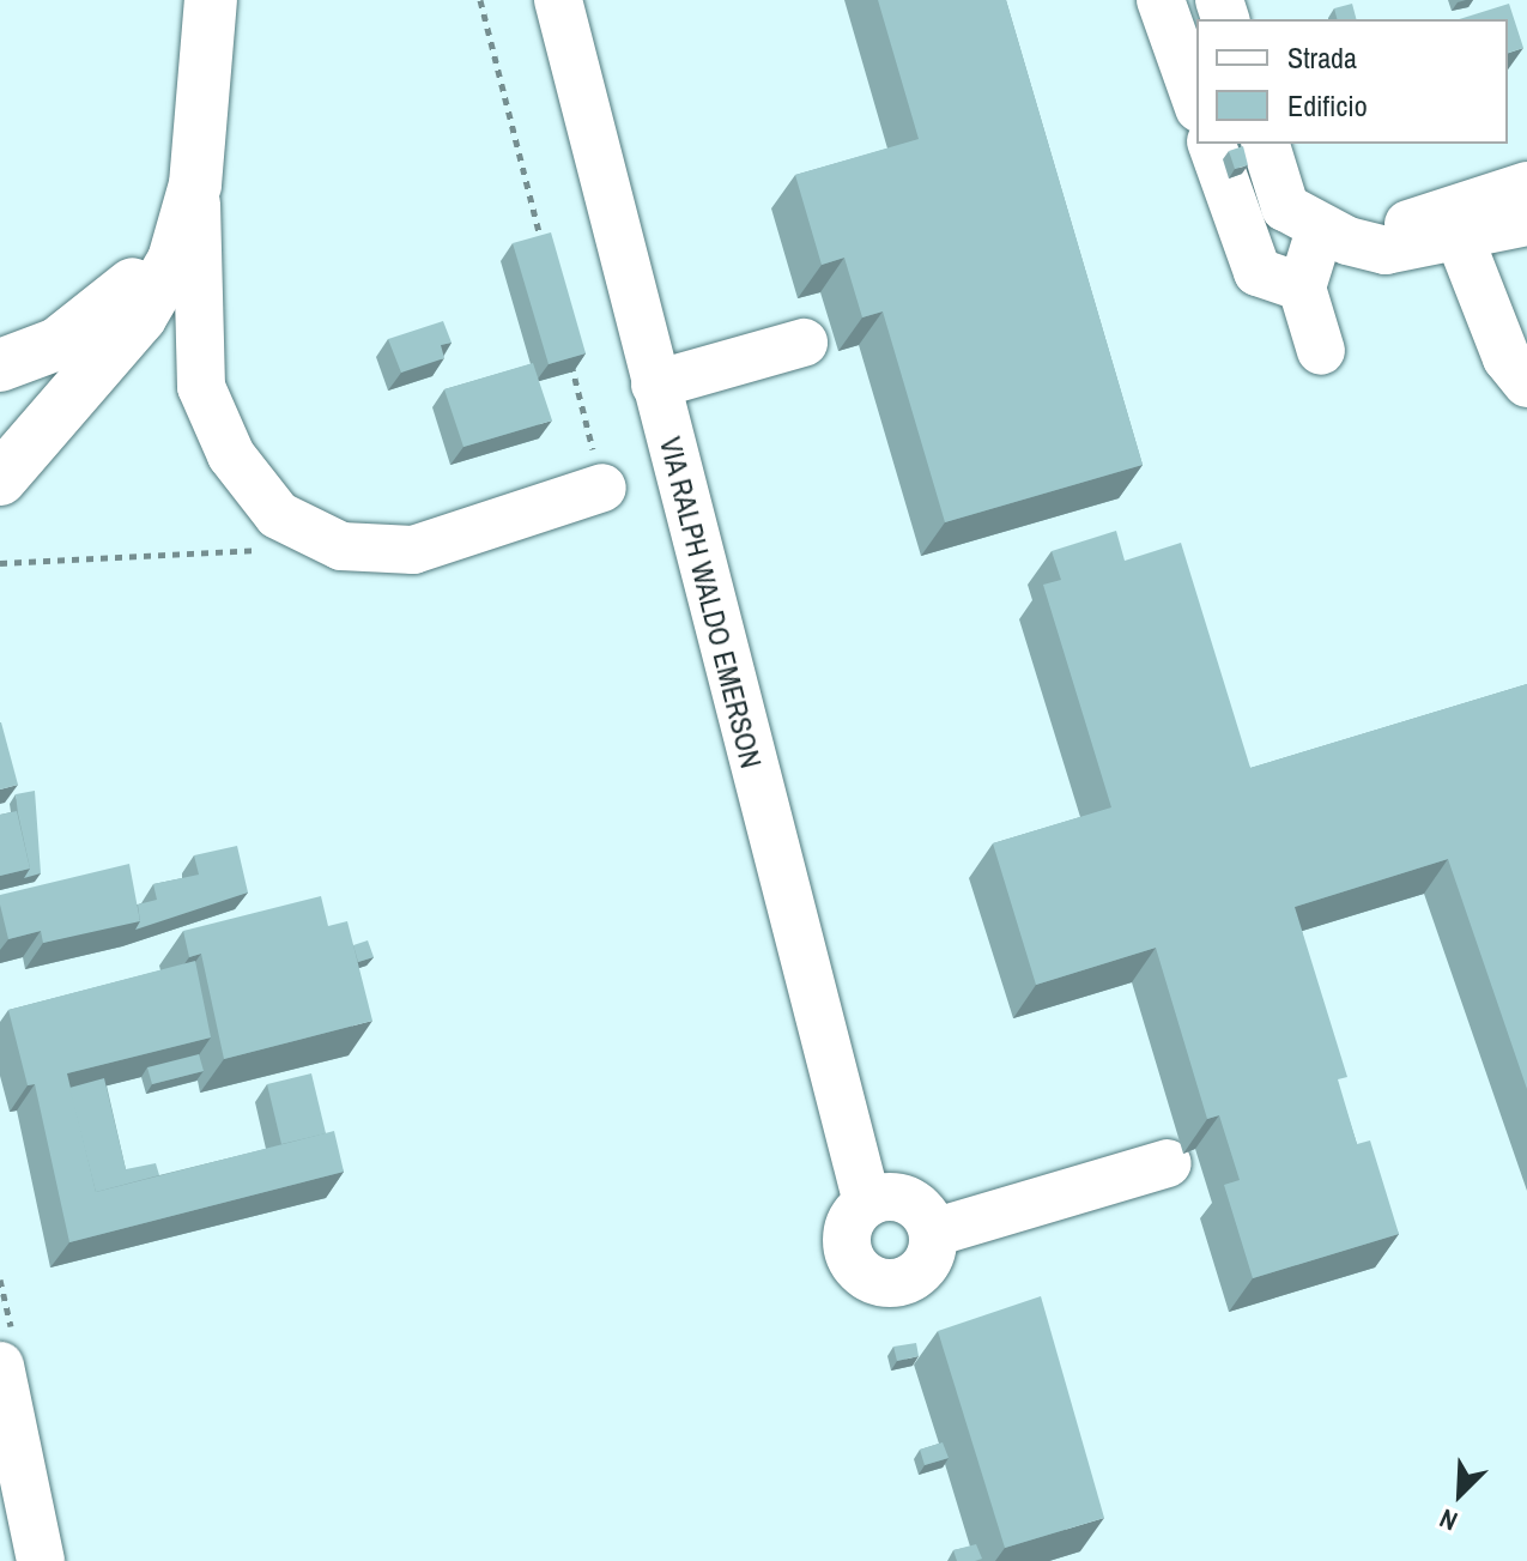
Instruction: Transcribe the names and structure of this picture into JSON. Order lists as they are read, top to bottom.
{
  "streets": {
    "street": ["VIA RALPH WALDO EMERSON"]
  },
  "legend": ["Strada", "Edificio"],
  "north": "bottom left"
}
